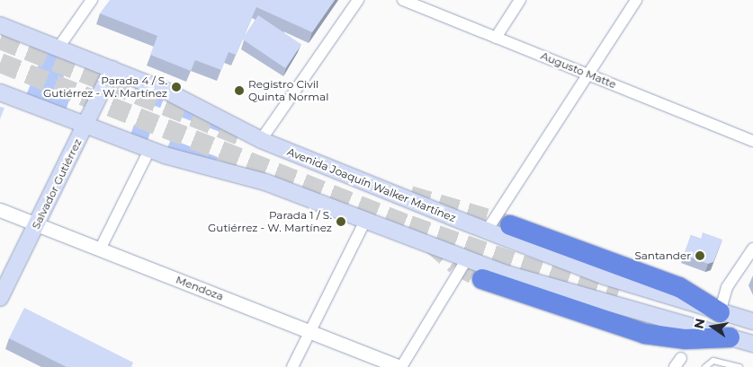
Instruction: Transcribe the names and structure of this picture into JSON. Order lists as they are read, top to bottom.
{
  "streets": {
    "main road": ["Salvador Gutiérrez", "Avenida Joaquín Walker Martínez"],
    "street": ["Augusto Matte", "Mendoza"]
  },
  "crossings": [
    ["Salvador Gutiérrez", "Avenida Joaquín Walker Martínez"],
    ["Salvador Gutiérrez", "Mendoza"]
  ],
  "places": [
    "Parada 4 / S. Gutiérrez - W. Martínez",
    "Registro Civil Quinta Normal",
    "Parada 1 / S. Gutiérrez - W. Martínez",
    "Santander"
  ],
  "north": "left"
}
